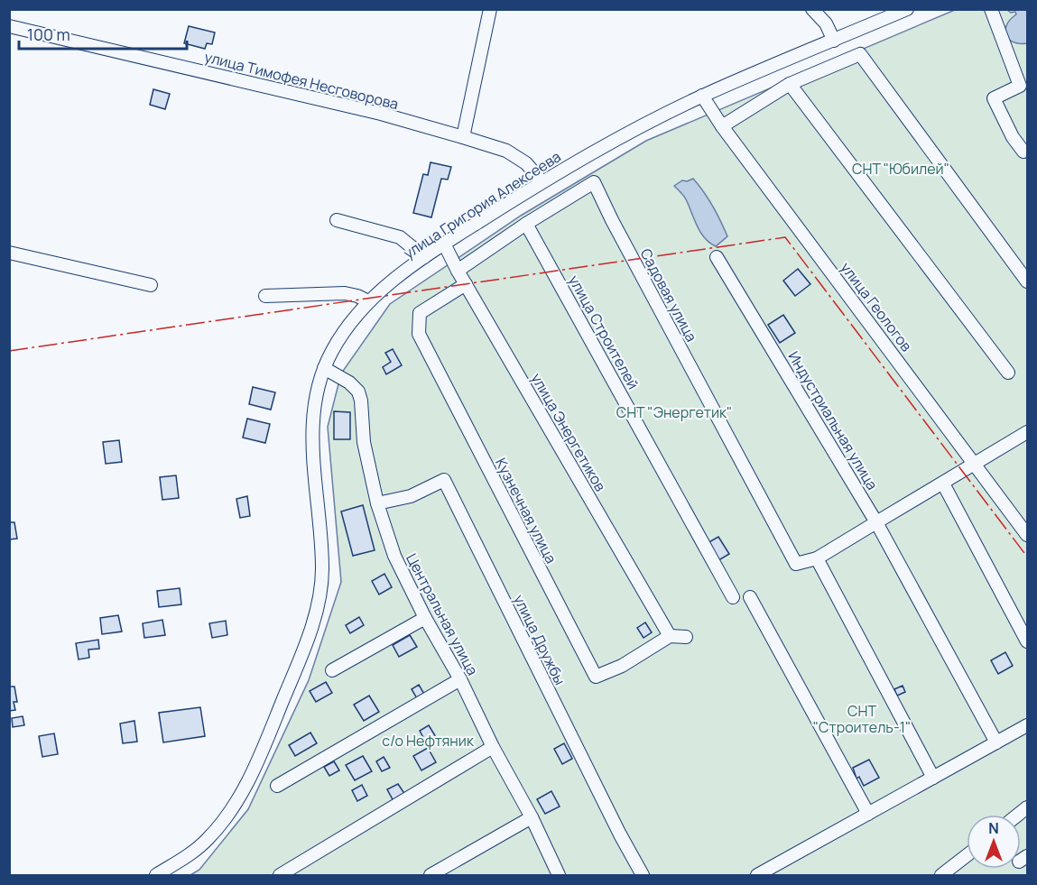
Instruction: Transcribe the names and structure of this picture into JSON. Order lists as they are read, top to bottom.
{
  "streets": {
    "street": [
      "улица Тимофея Несговорова",
      "улица Григория Алексеева",
      "Садовая улица",
      "улица Геологов",
      "улица Строителей",
      "Индустриальная улица",
      "улица Энергетиков",
      "Кузнечная улица",
      "Центральная улица",
      "улица Дружбы"
    ]
  },
  "crossings": [
    ["улица Тимофея Несговорова", "улица Григория Алексеева"],
    ["улица Григория Алексеева", "улица Геологов"],
    ["улица Григория Алексеева", "улица Энергетиков"],
    ["улица Григория Алексеева", "Центральная улица"],
    ["Садовая улица", "улица Строителей"],
    ["Садовая улица", "улица Энергетиков"],
    ["улица Энергетиков", "Кузнечная улица"],
    ["Центральная улица", "улица Дружбы"]
  ],
  "parks": [
    "СНТ \"Юбилей\"",
    "СНТ \"Энергетик\"",
    "СНТ \"Строитель-1\"",
    "с/о Нефтяник"
  ],
  "scale_bar": "100 m",
  "north": "top"
}
